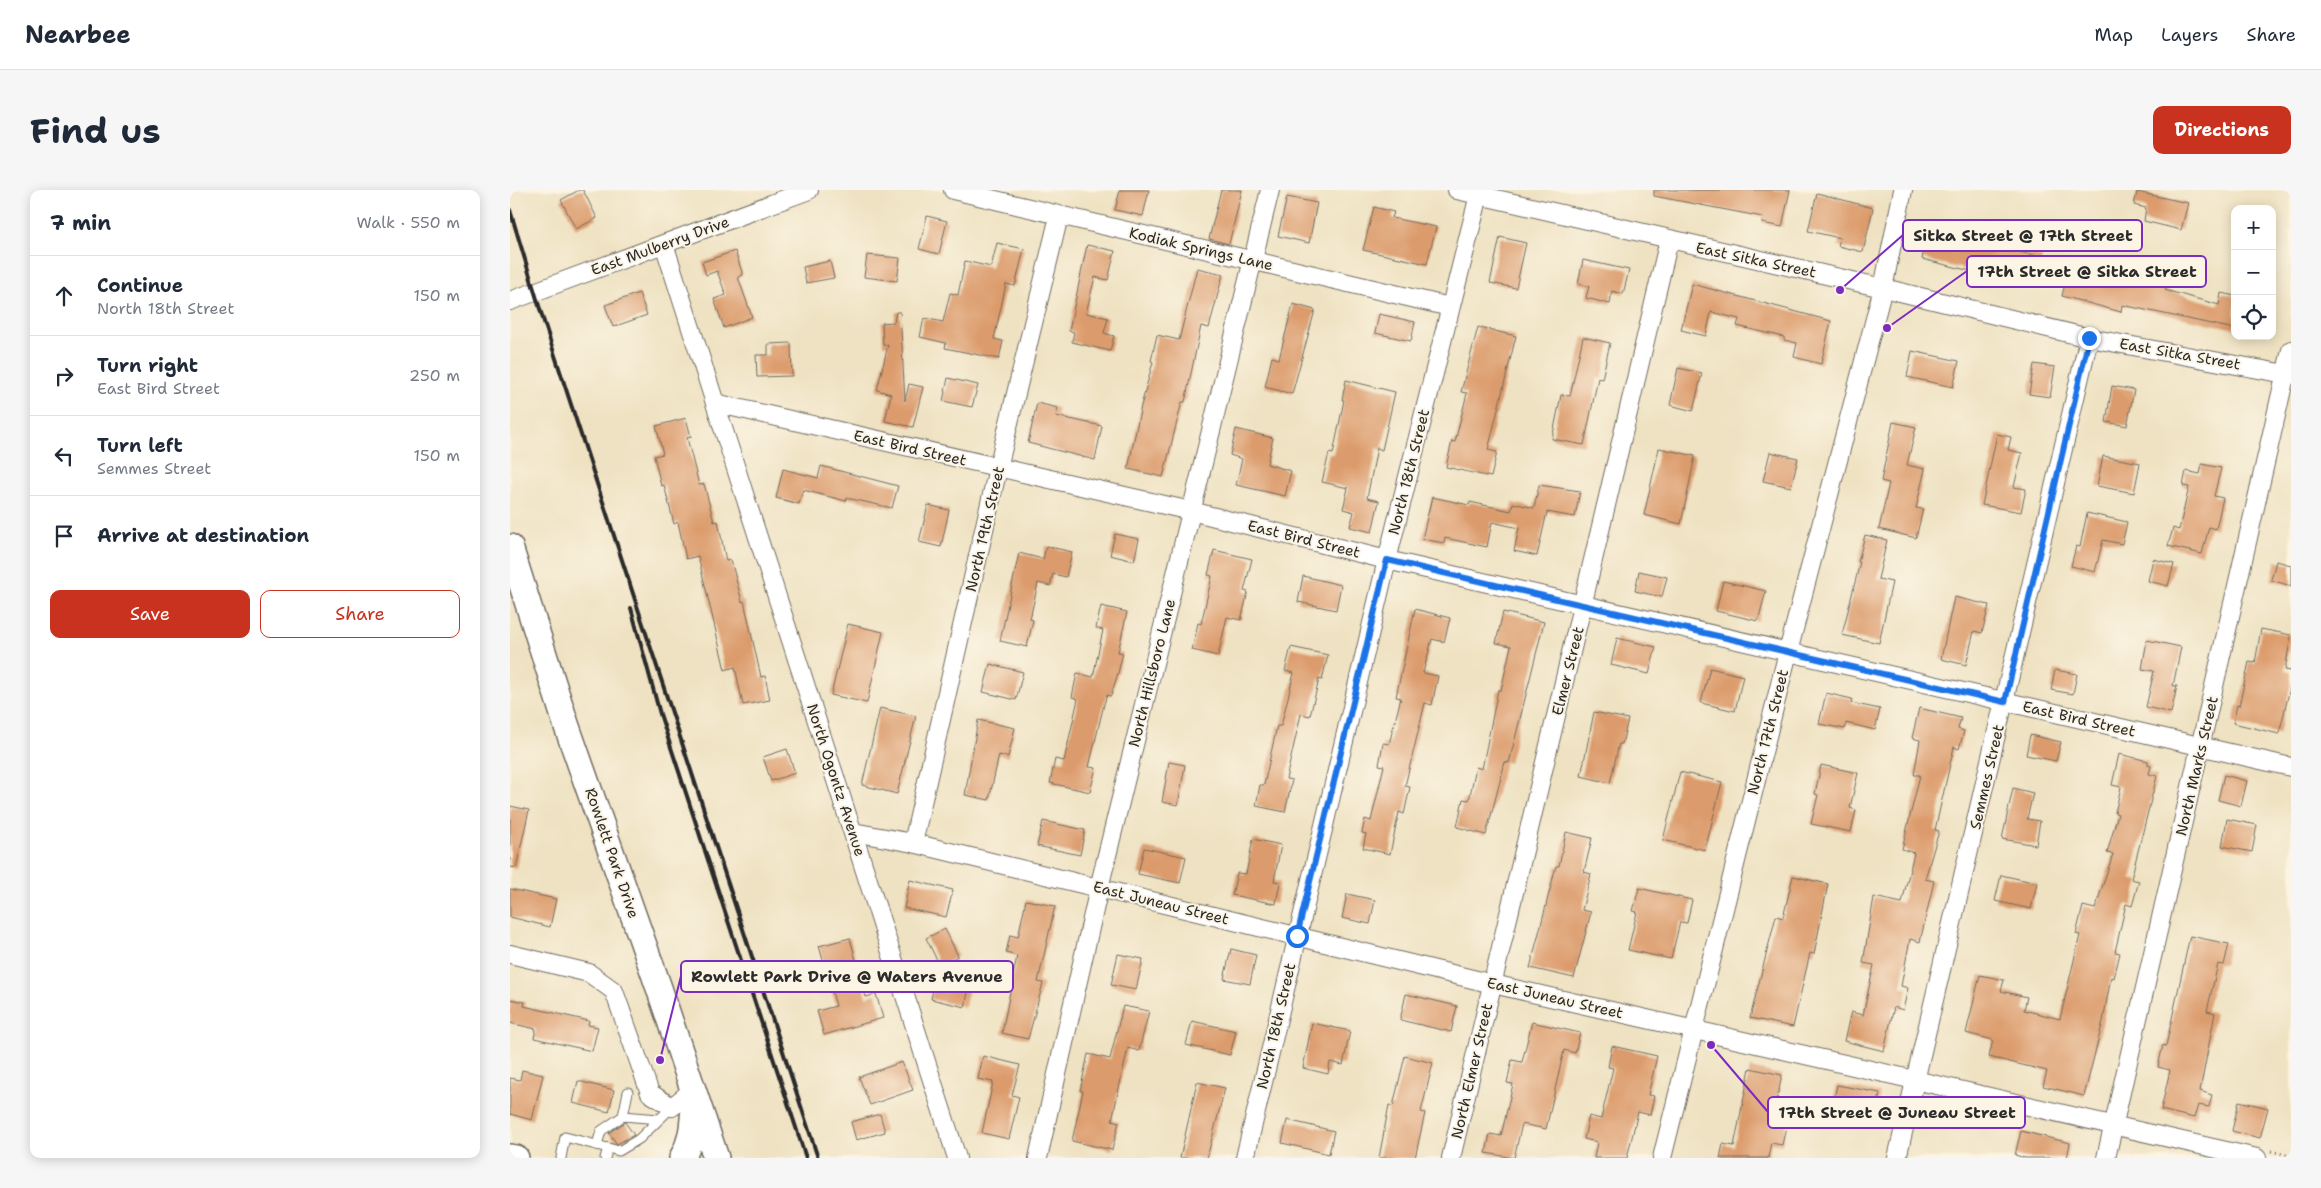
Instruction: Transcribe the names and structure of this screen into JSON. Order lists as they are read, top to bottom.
{
  "streets": {
    "street": [
      "East Mulberry Drive",
      "Kodiak Springs Lane",
      "East Sitka Street",
      "East Bird Street",
      "North 18th Street",
      "North 19th Street",
      "Elmer Street",
      "North Hillsboro Lane",
      "North 17th Street",
      "North Marks Street",
      "Semmes Street",
      "North Ogontz Avenue",
      "Rowlett Park Drive",
      "East Juneau Street",
      "North Elmer Street"
    ]
  },
  "crossings": [
    ["Kodiak Springs Lane", "North 18th Street"],
    ["Kodiak Springs Lane", "North 19th Street"],
    ["Kodiak Springs Lane", "North Hillsboro Lane"],
    ["East Sitka Street", "North 18th Street"],
    ["East Sitka Street", "Elmer Street"],
    ["East Sitka Street", "North 17th Street"],
    ["East Sitka Street", "North Marks Street"],
    ["East Sitka Street", "Semmes Street"],
    ["East Bird Street", "North 18th Street"],
    ["East Bird Street", "North 19th Street"],
    ["East Bird Street", "Elmer Street"],
    ["East Bird Street", "North Hillsboro Lane"],
    ["East Bird Street", "North 17th Street"],
    ["East Bird Street", "North Marks Street"],
    ["East Bird Street", "Semmes Street"],
    ["East Bird Street", "North Ogontz Avenue"],
    ["North 18th Street", "East Juneau Street"],
    ["North 19th Street", "East Juneau Street"],
    ["Elmer Street", "East Juneau Street"],
    ["Elmer Street", "North Elmer Street"],
    ["North Hillsboro Lane", "East Juneau Street"],
    ["North 17th Street", "East Juneau Street"],
    ["North Marks Street", "East Juneau Street"],
    ["Semmes Street", "East Juneau Street"],
    ["North Ogontz Avenue", "East Juneau Street"],
    ["East Juneau Street", "North Elmer Street"]
  ],
  "places": [
    "Sitka Street @ 17th Street",
    "17th Street @ Sitka Street",
    "17th Street @ Juneau Street",
    "Rowlett Park Drive @ Waters Avenue"
  ],
  "page": {
    "header": "Nearbee",
    "nav": ["Map", "Layers", "Share"],
    "buttons": [
      "Directions",
      ["Save", "Share"]
    ],
    "title": "Find us",
    "heading": ["7 min", "Walk · 550 m"],
    "map_buttons": ["+", "−"],
    "list": [
      ["Continue", "North 18th Street", "150 m"],
      ["Turn right", "East Bird Street", "250 m"],
      ["Turn left", "Semmes Street", "150 m"],
      "Arrive at destination"
    ]
  }
}
